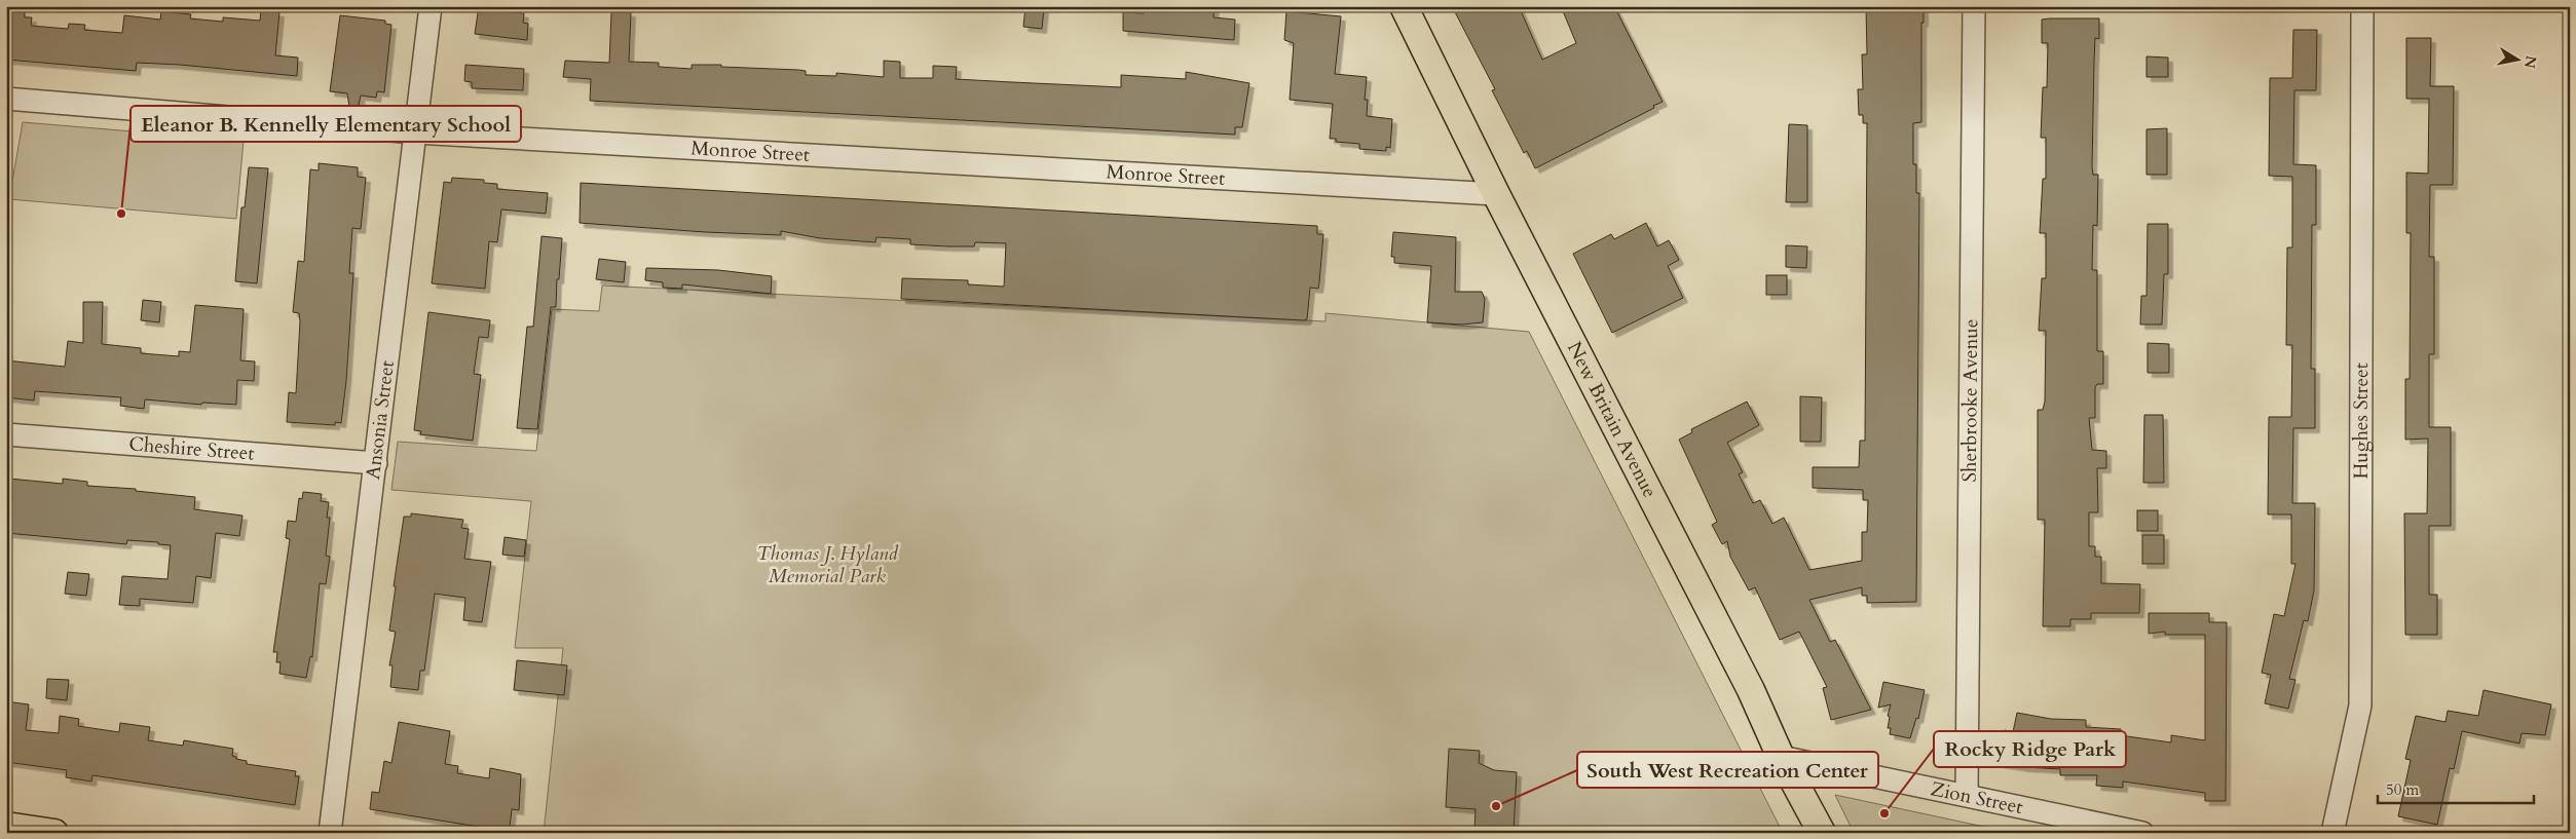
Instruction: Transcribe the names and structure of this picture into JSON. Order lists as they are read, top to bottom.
{
  "streets": {
    "main road": ["New Britain Avenue"],
    "street": [
      "Monroe Street",
      "Sherbrooke Avenue",
      "Ansonia Street",
      "Hughes Street",
      "Cheshire Street",
      "Zion Street"
    ]
  },
  "crossings": [
    ["Monroe Street", "Ansonia Street"],
    ["Monroe Street", "New Britain Avenue"],
    ["Sherbrooke Avenue", "Zion Street"],
    ["Ansonia Street", "Cheshire Street"],
    ["New Britain Avenue", "Zion Street"]
  ],
  "parks": ["Thomas J. Hyland Memorial Park"],
  "places": ["Eleanor B. Kennelly Elementary School", "South West Recreation Center", "Rocky Ridge Park"],
  "scale_bar": "50 m",
  "north": "right"
}
